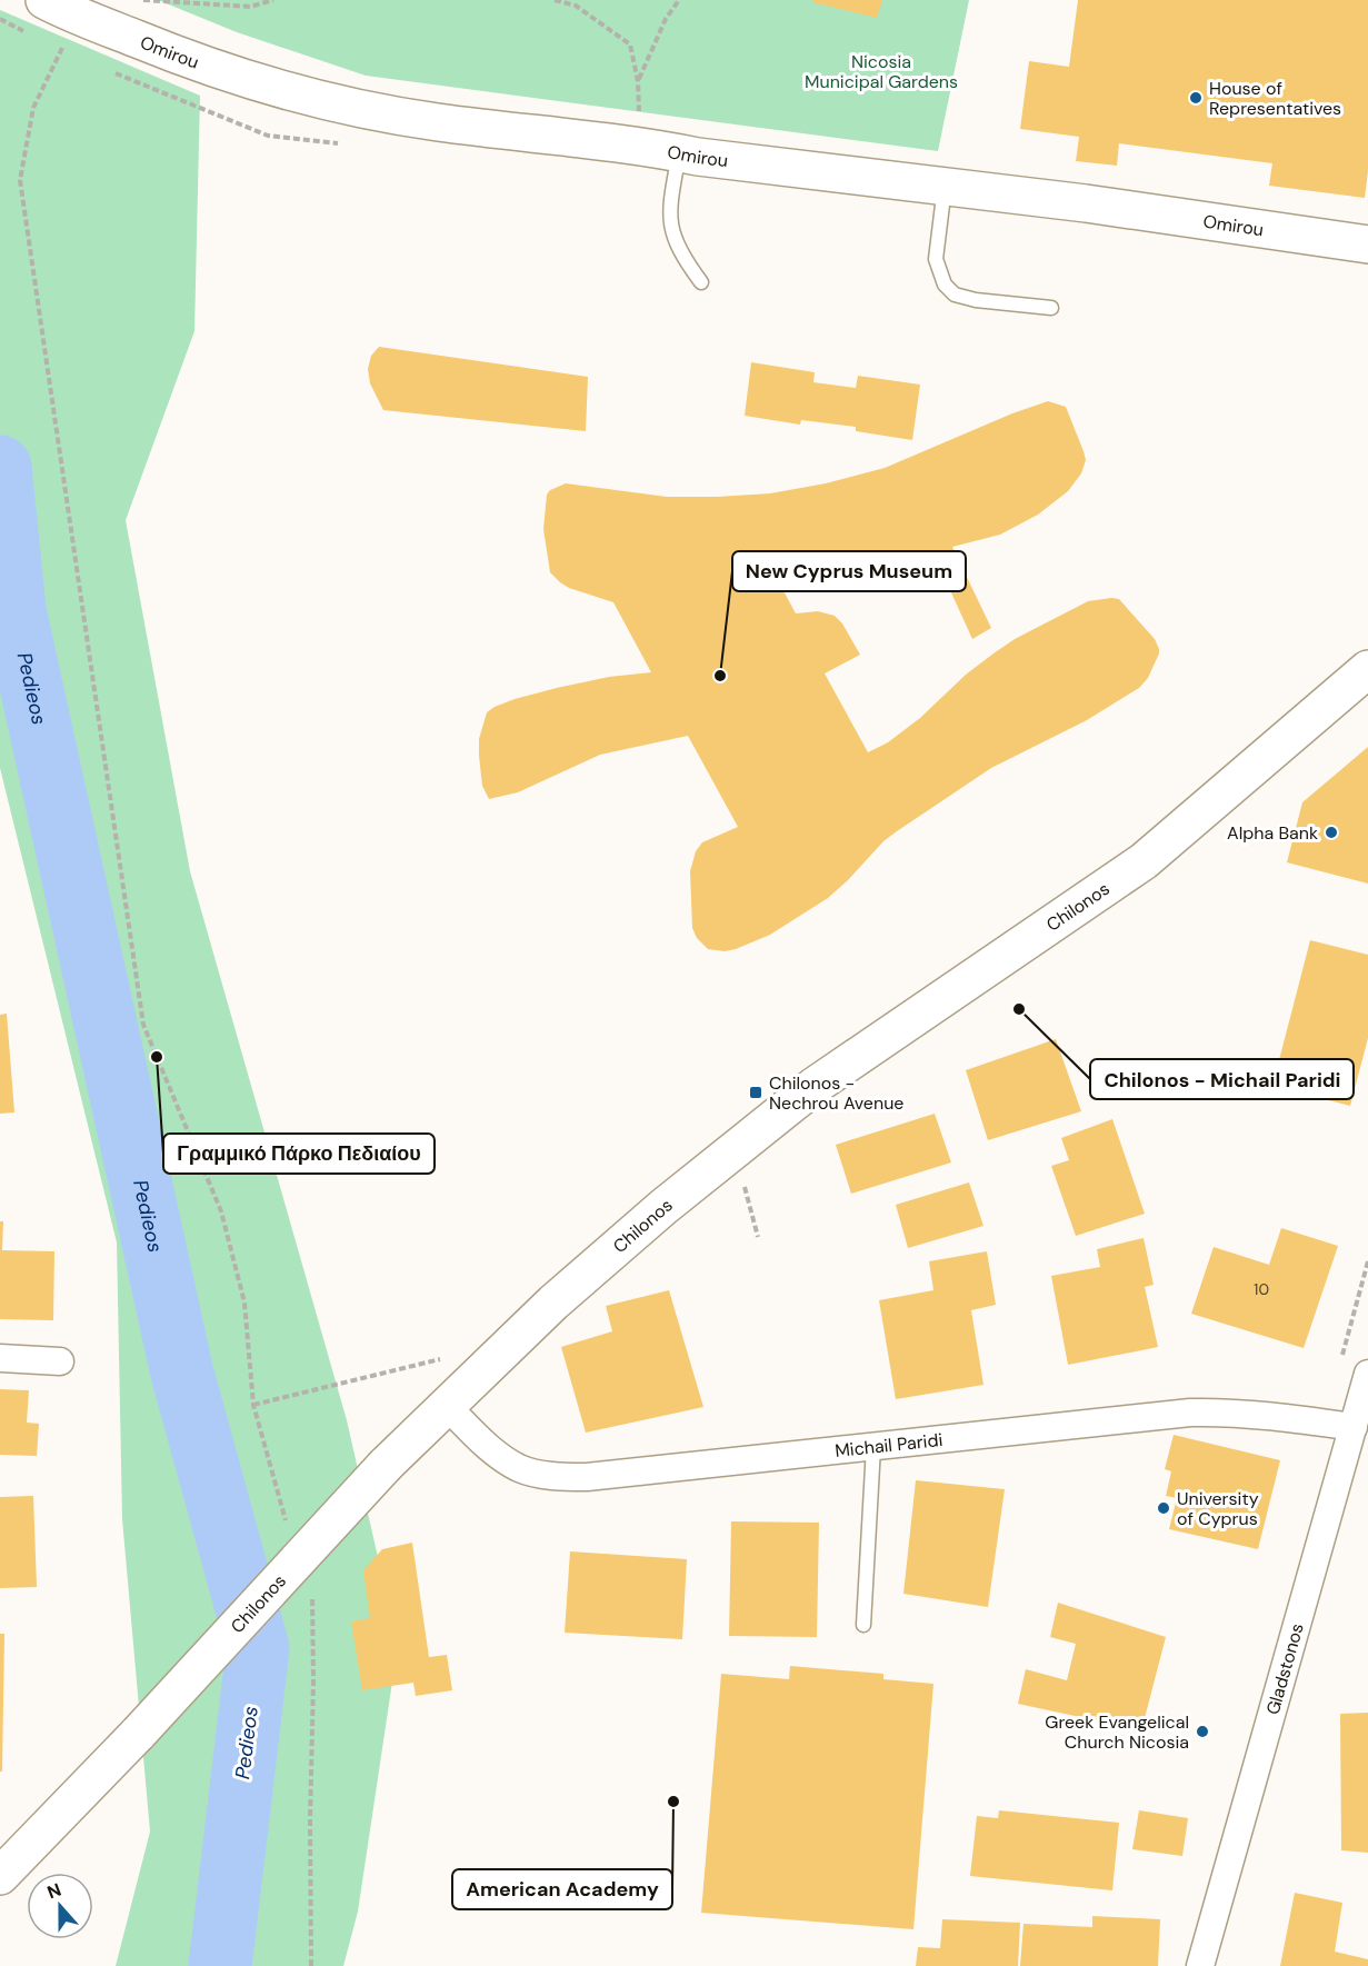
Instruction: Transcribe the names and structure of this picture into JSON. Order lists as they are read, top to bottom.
{
  "streets": {
    "main road": ["Omirou", "Chilonos"],
    "street": ["Michail Paridi", "Gladstonos"]
  },
  "crossings": [
    ["Chilonos", "Michail Paridi"],
    ["Michail Paridi", "Gladstonos"]
  ],
  "water": ["Pedieos"],
  "parks": ["Nicosia Municipal Gardens"],
  "places": {
    "other": [
      "House of Representatives",
      "New Cyprus Museum",
      "Alpha Bank",
      "Chilonos - Michail Paridi",
      "Γραμμικό Πάρκο Πεδιαίου",
      "University of Cyprus",
      "Greek Evangelical Church Nicosia",
      "American Academy"
    ],
    "transit": ["Chilonos - Nechrou Avenue"]
  },
  "house_numbers": ["10"],
  "north": "top"
}
